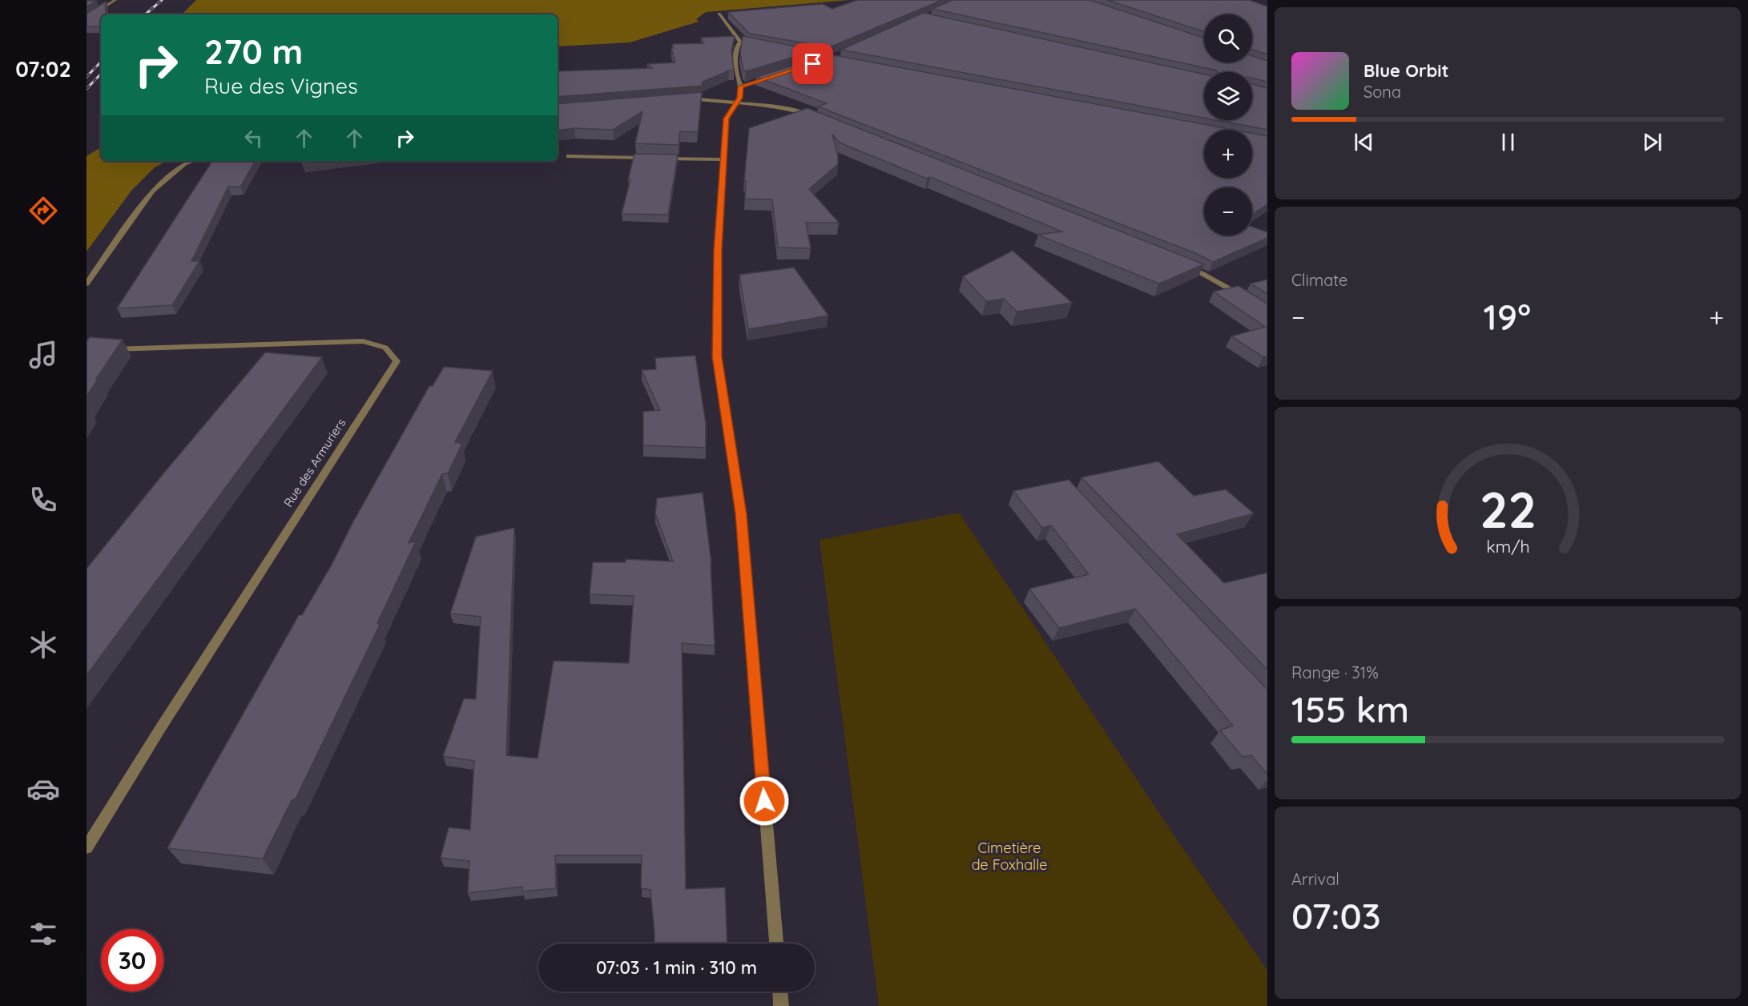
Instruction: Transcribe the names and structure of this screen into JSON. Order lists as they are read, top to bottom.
{
  "streets": {
    "street": ["Rue des Armuriers"]
  },
  "parks": ["Cimetière de Foxhalle"],
  "page": {
    "tabs": "07:02",
    "map_buttons": ["+", "−"],
    "turn": ["270 m", "Rue des Vignes"],
    "song": ["Blue Orbit", "Sona"],
    "tile": [
      "Climate",
      ["Range · 31%", "155 km"],
      ["Arrival", "07:03"]
    ],
    "heat": ["−", "19°", "+"],
    "limit": "30",
    "trip": "07:03 · 1 min · 310 m",
    "gauge": ["22", "km/h"]
  }
}
